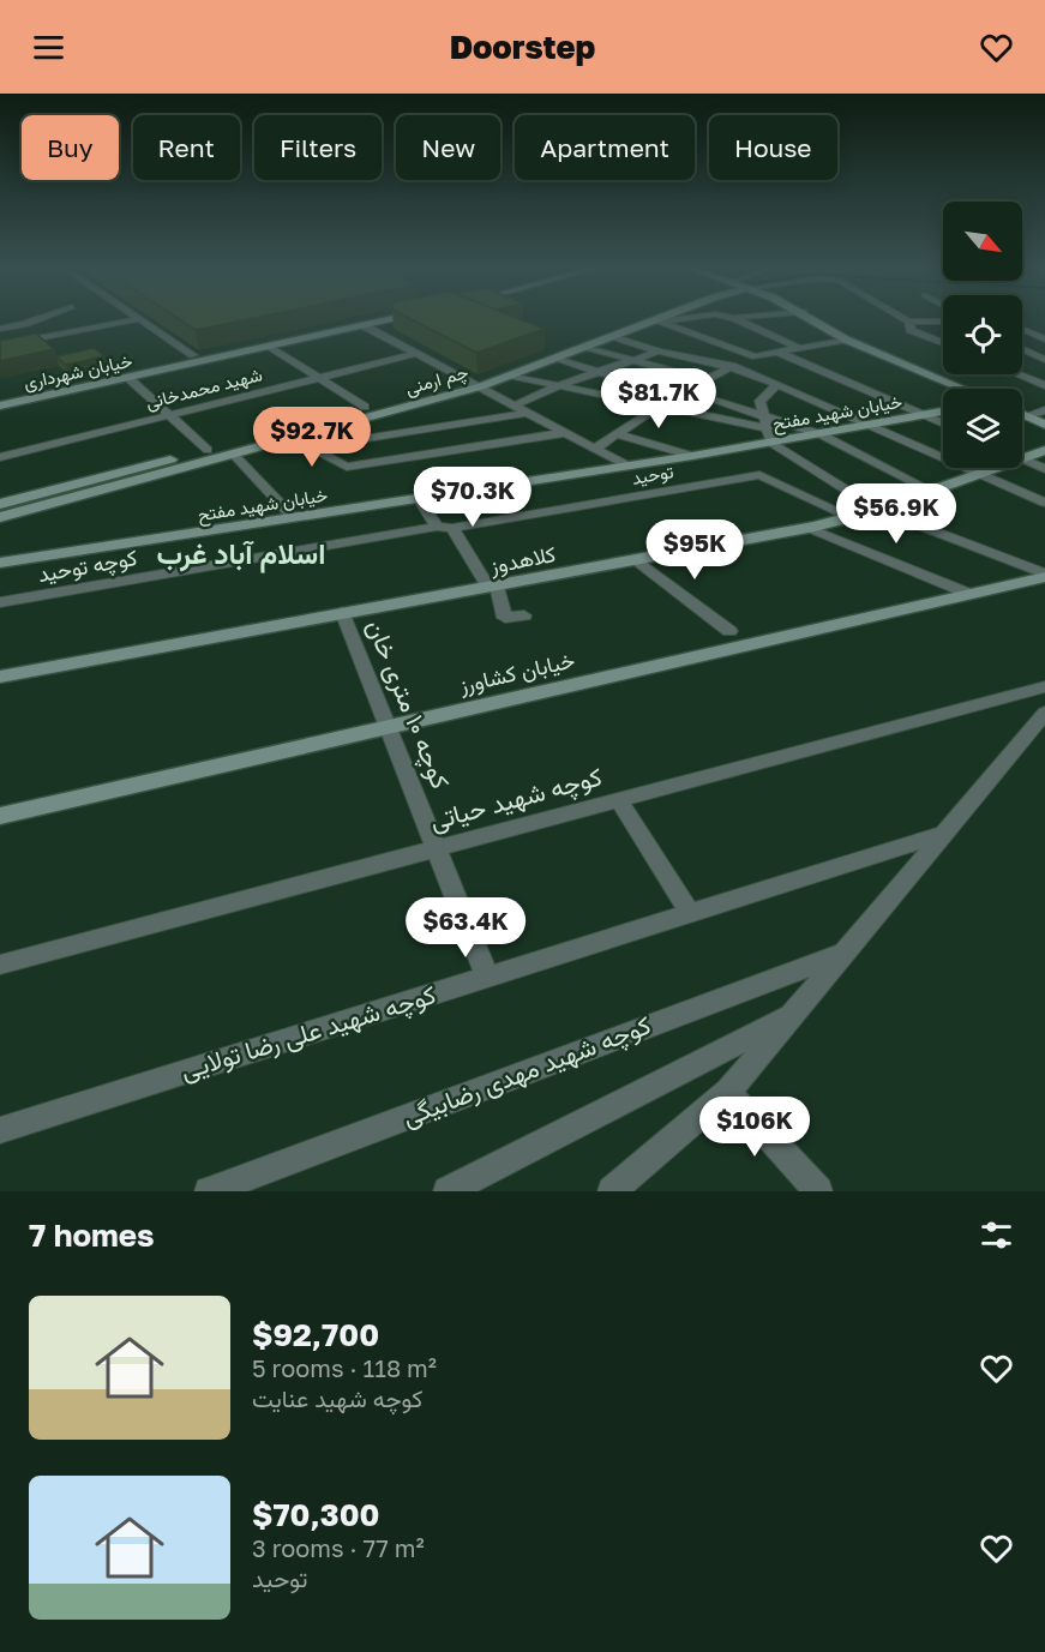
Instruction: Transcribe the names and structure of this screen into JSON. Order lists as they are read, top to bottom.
{
  "streets": {
    "street": [
      "خیابان شهرداری",
      "چم ارمنی",
      "شهید محمدخانی",
      "خیابان شهید مفتح",
      "توحید",
      "کلاهدوز",
      "کوچه توحید",
      "خیابان کشاورز",
      "کوچه ۱۰ متری خان",
      "کوچه شهید حیاتی",
      "کوچه شهید علی رضا تولایی",
      "کوچه شهید مهدی رضابیگی"
    ]
  },
  "crossings": [
    ["توحید", "کلاهدوز"],
    ["توحید", "کوچه توحید"],
    ["کلاهدوز", "کوچه ۱۰ متری خان"],
    ["خیابان کشاورز", "کوچه ۱۰ متری خان"],
    ["کوچه ۱۰ متری خان", "کوچه شهید حیاتی"],
    ["کوچه ۱۰ متری خان", "کوچه شهید علی رضا تولایی"]
  ],
  "districts": ["اسلام آباد غرب"],
  "north": "bottom right",
  "page": {
    "header": "Doorstep",
    "chip": [
      "Buy",
      "Rent",
      "Filters",
      "New",
      "Apartment",
      "House"
    ],
    "price": [
      "$81.7K",
      "$92.7K",
      "$70.3K",
      "$56.9K",
      "$95K",
      "$63.4K",
      "$106K"
    ],
    "heading": "7 homes",
    "list": [
      {
        "name": "$92,700",
        "note": "5 rooms · 118 m² · کوچه شهید عنایت"
      },
      {
        "name": "$70,300",
        "note": "3 rooms · 77 m² · توحید"
      }
    ]
  }
}
